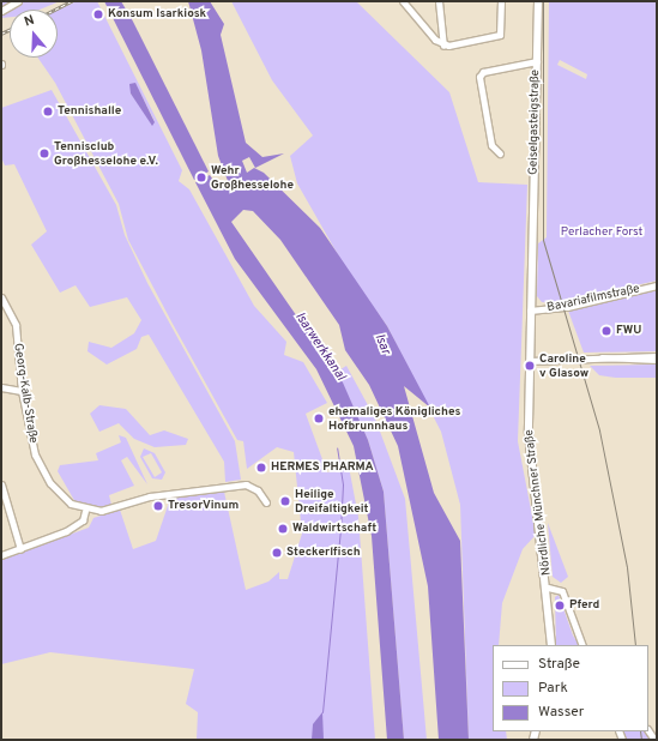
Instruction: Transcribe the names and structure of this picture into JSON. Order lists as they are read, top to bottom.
{
  "streets": {
    "main road": ["Geiselgasteigstraße", "Nördliche Münchner Straße"],
    "street": ["Bavariafilmstraße", "Georg-Kalb-Straße"]
  },
  "crossings": [
    ["Geiselgasteigstraße", "Nördliche Münchner Straße"],
    ["Bavariafilmstraße", "Nördliche Münchner Straße"]
  ],
  "water": ["Isar", "Isarwerkkanal"],
  "parks": ["Perlacher Forst"],
  "places": [
    "Konsum Isarkiosk",
    "Tennishalle",
    "Tennisclub Großhesselohe e.V.",
    "Wehr Großhesselohe",
    "FWU",
    "Caroline v Glasow",
    "ehemaliges Königliches Hofbrunnhaus",
    "HERMES PHARMA",
    "Heilige Dreifaltigkeit",
    "TresorVinum",
    "Waldwirtschaft",
    "Steckerlfisch",
    "Pferd"
  ],
  "legend": ["Straße", "Park", "Wasser"],
  "north": "top"
}
